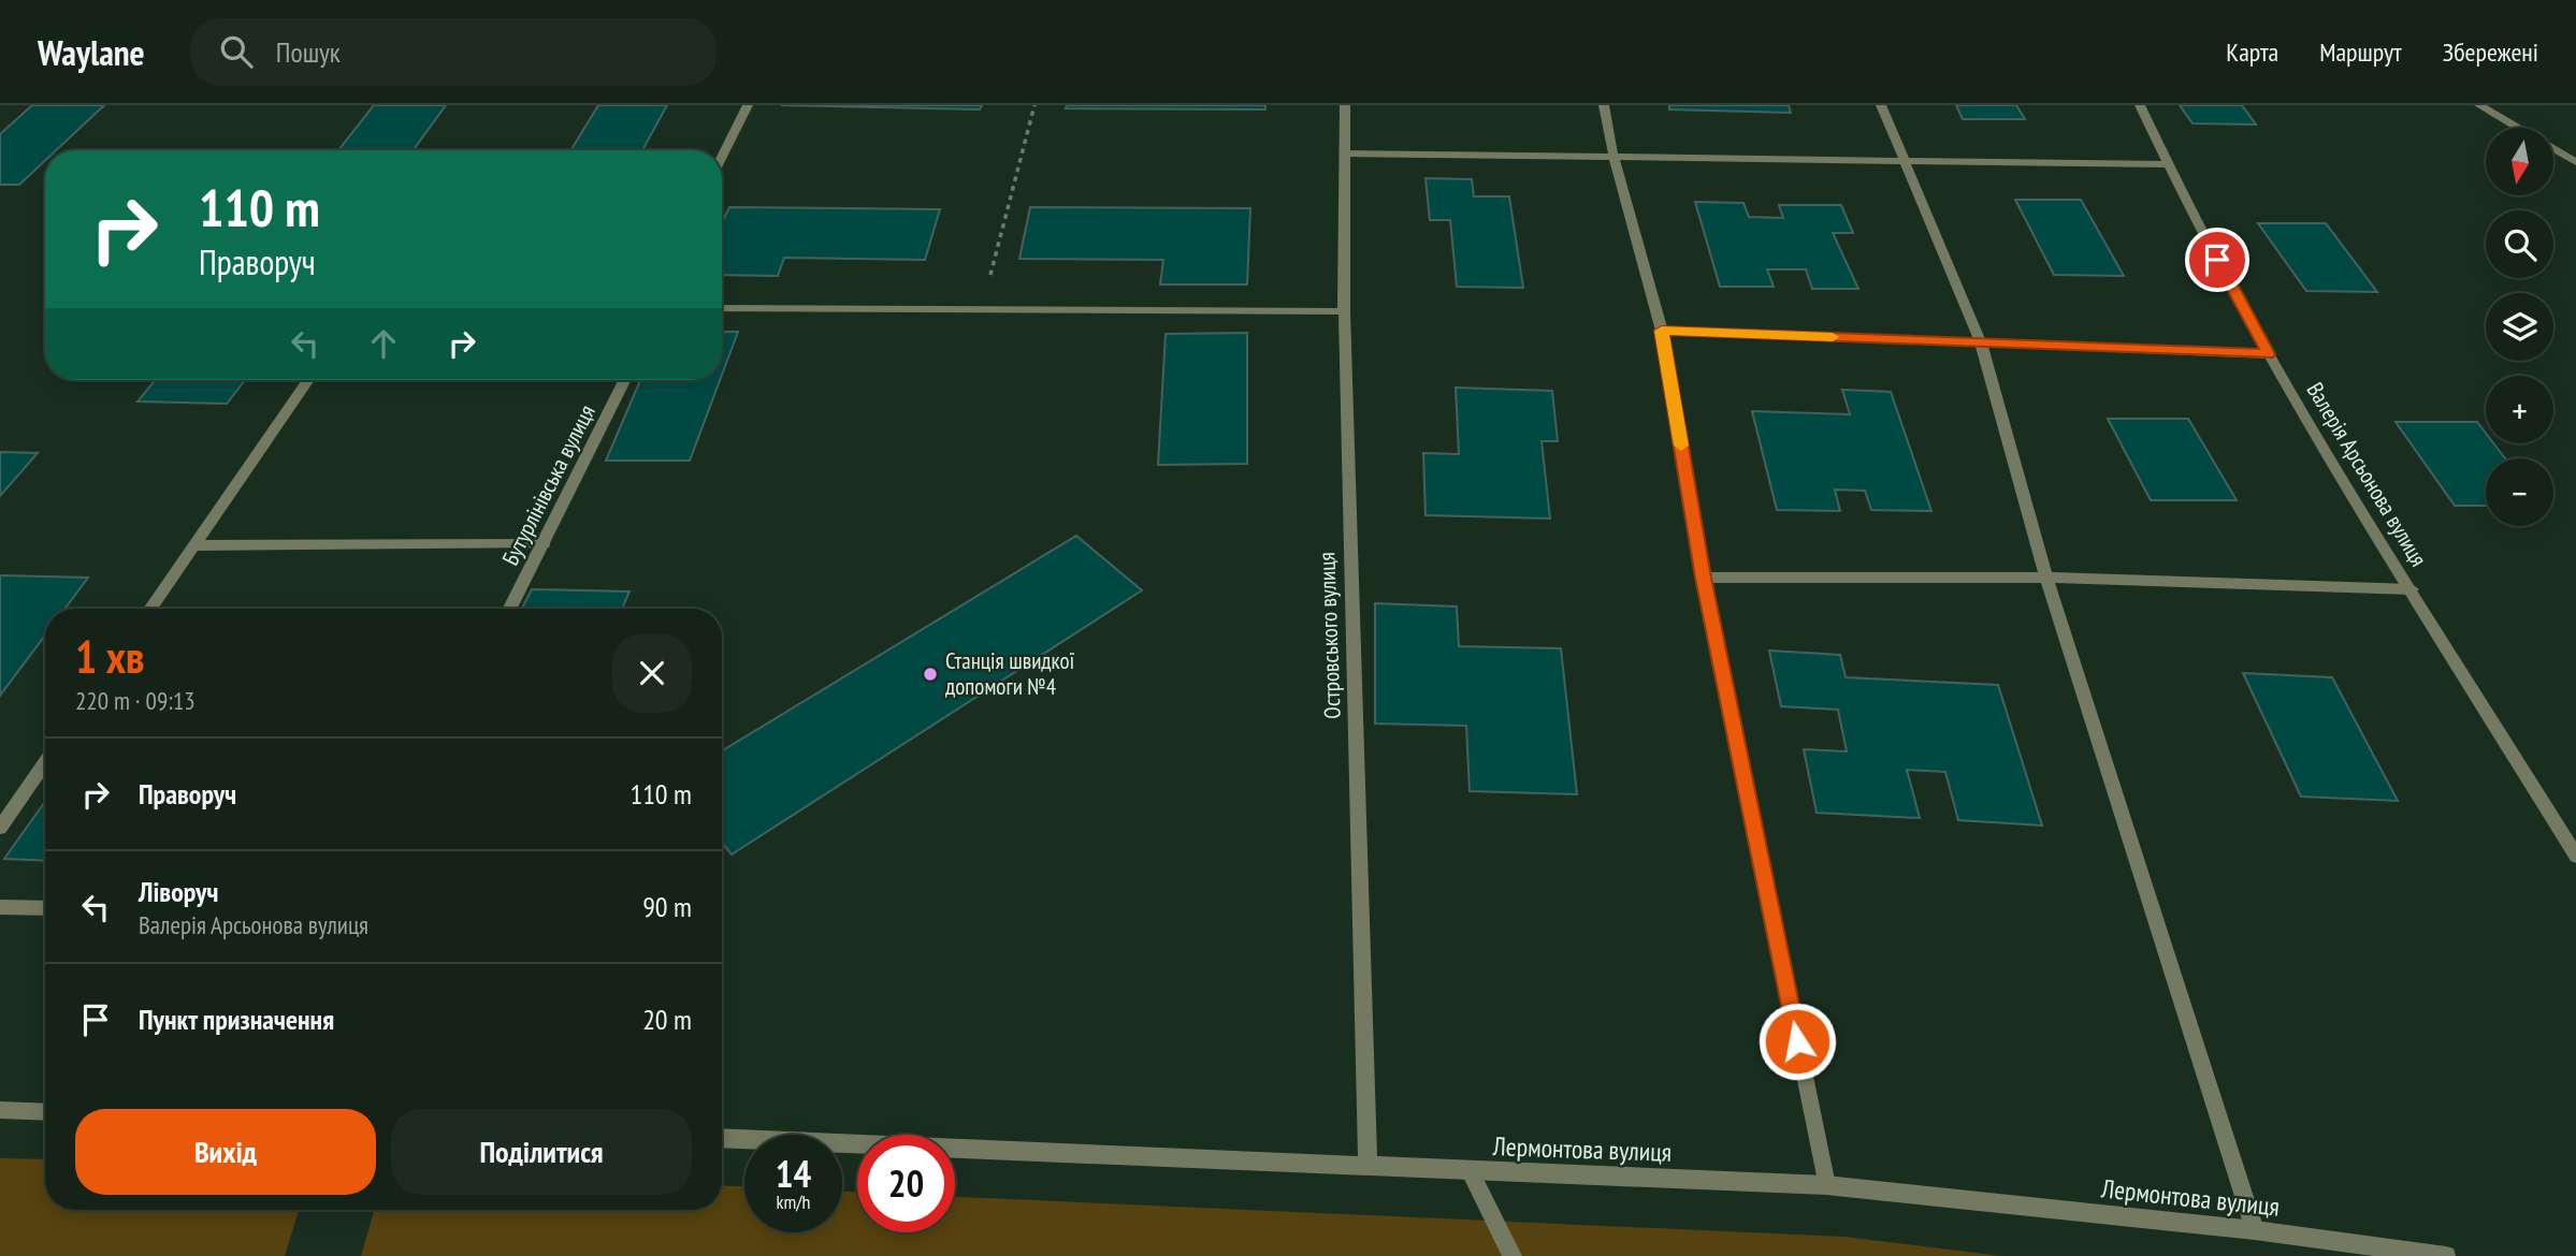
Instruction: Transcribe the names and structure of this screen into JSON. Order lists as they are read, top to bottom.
{
  "streets": {
    "street": [
      "Валерія Арсьонова вулиця",
      "Бутурлінівська вулиця",
      "Островського вулиця",
      "Лермонтова вулиця"
    ]
  },
  "crossings": [
    ["Островського вулиця", "Лермонтова вулиця"]
  ],
  "places": ["Станція швидкої допомоги №4"],
  "north": "bottom",
  "page": {
    "header": "Waylane",
    "search": "Пошук",
    "nav": ["Карта", "Маршрут", "Збережені"],
    "map_buttons": ["+", "−"],
    "turn": ["110 m", "Праворуч"],
    "heading": ["1 хв", "220 m · 09:13"],
    "list": [
      {
        "name": "Праворуч",
        "value": "110 m"
      },
      {
        "name": "Ліворуч",
        "note": "Валерія Арсьонова вулиця",
        "value": "90 m"
      },
      {
        "name": "Пункт призначення",
        "value": "20 m"
      }
    ],
    "buttons": ["Вихід", "Поділитися"],
    "speed": "14 km/h",
    "limit": "20"
  }
}
